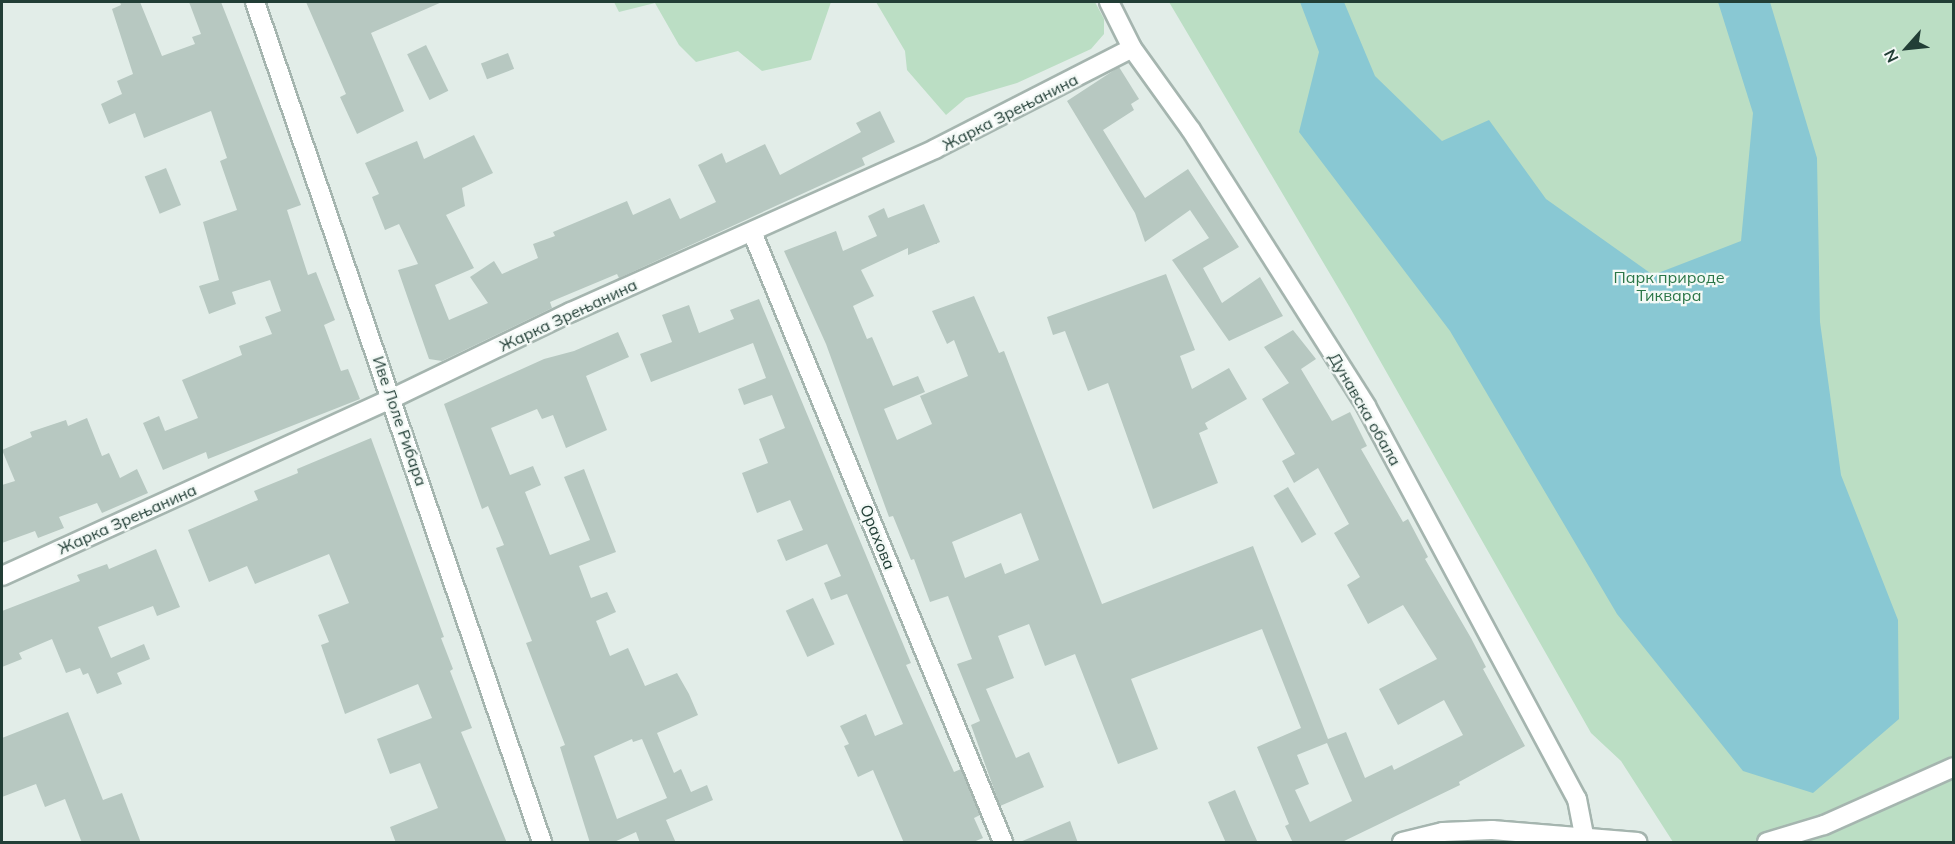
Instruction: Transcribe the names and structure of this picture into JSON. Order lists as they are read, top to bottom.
{
  "streets": {
    "street": [
      "Жарка Зрењанина",
      "Дунавска обала",
      "Иве Лоле Рибара",
      "Орахова"
    ]
  },
  "crossings": [
    ["Жарка Зрењанина", "Дунавска обала"],
    ["Жарка Зрењанина", "Иве Лоле Рибара"],
    ["Жарка Зрењанина", "Орахова"]
  ],
  "parks": ["Парк природе Тиквара"],
  "north": "bottom left"
}
